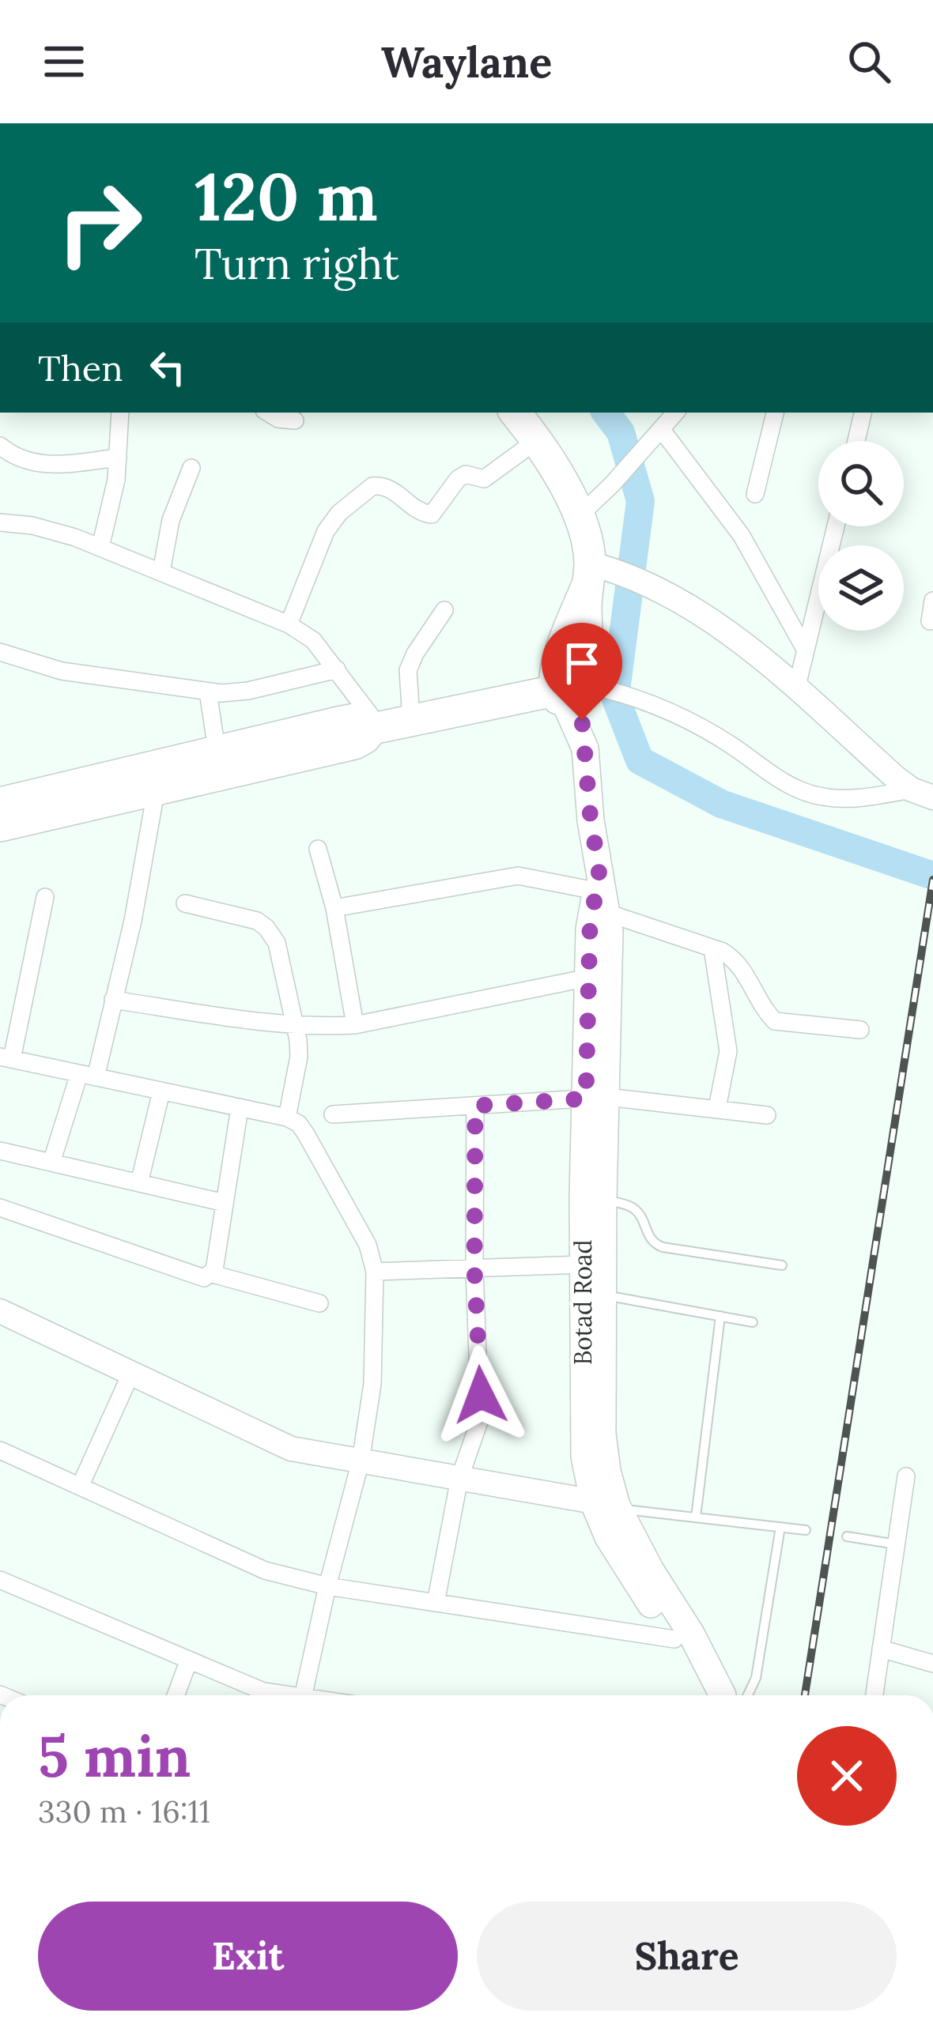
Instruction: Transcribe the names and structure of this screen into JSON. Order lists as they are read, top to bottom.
{
  "streets": {
    "main road": ["Botad Road"]
  },
  "page": {
    "header": "Waylane",
    "turn": ["120 m", "Turn right"],
    "then": "Then",
    "heading": ["5 min", "330 m · 16:11"],
    "buttons": ["Exit", "Share"]
  }
}
